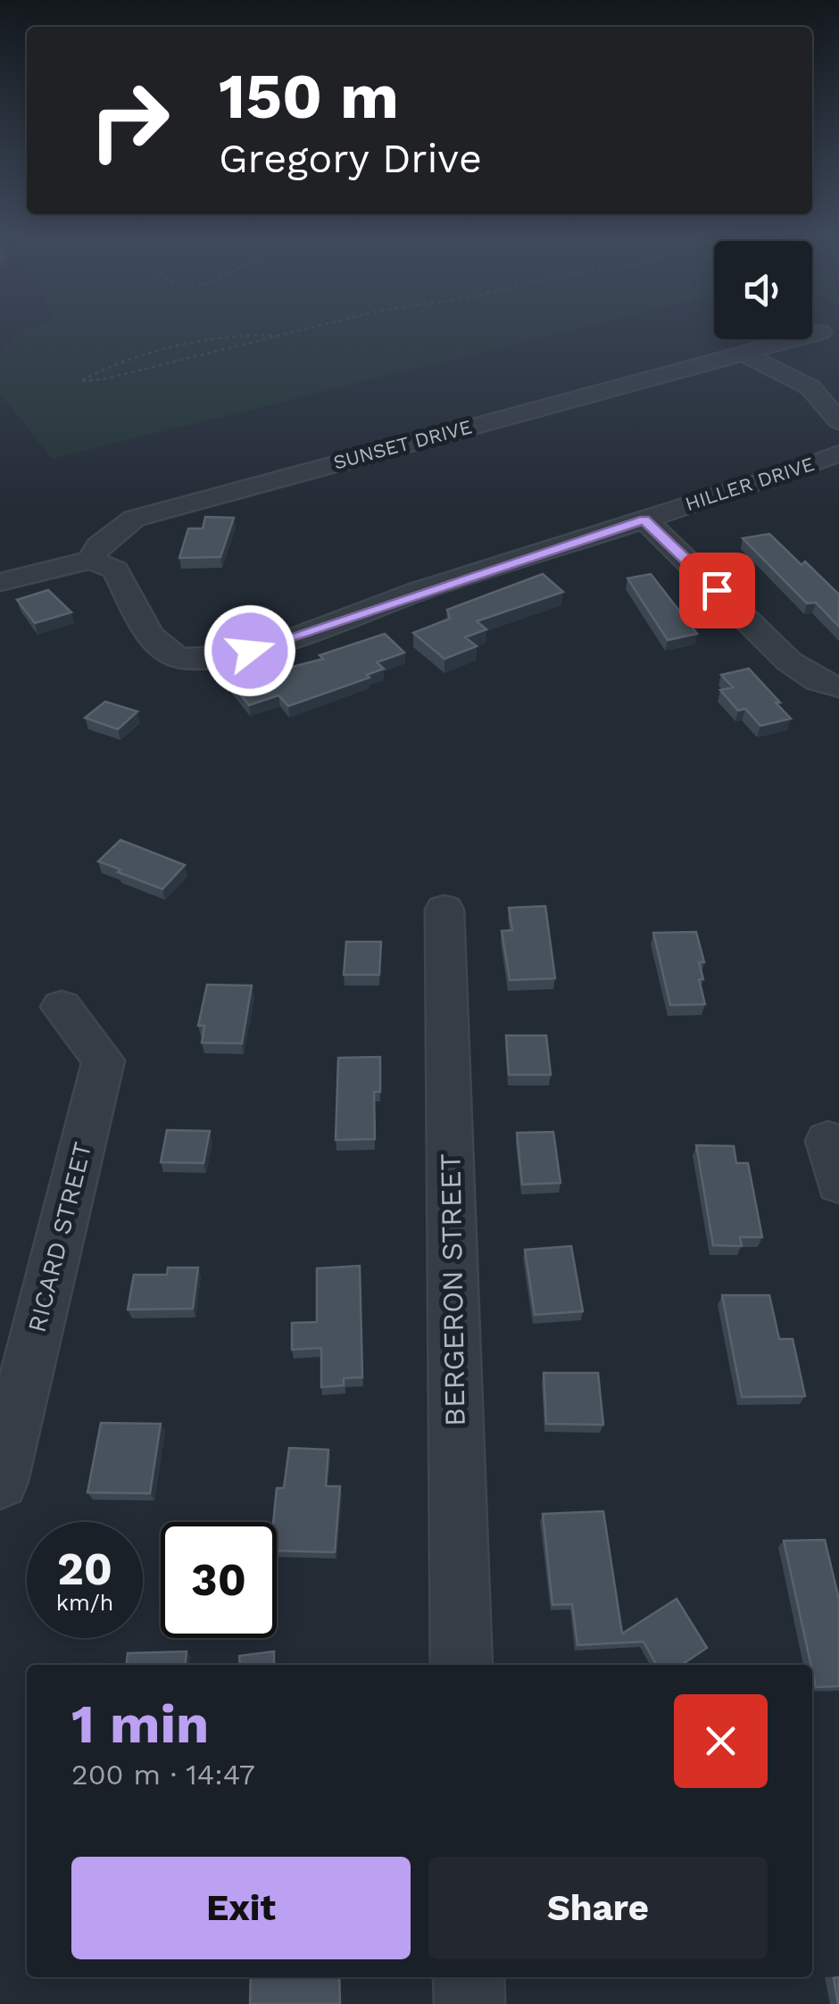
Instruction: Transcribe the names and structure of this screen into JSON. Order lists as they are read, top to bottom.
{
  "streets": {
    "street": [
      "SUNSET DRIVE",
      "HILLER DRIVE",
      "RICARD STREET",
      "BERGERON STREET"
    ]
  },
  "crossings": [
    ["SUNSET DRIVE", "HILLER DRIVE"]
  ],
  "page": {
    "turn": ["150 m", "Gregory Drive"],
    "speed": "20 km/h",
    "limit": "30",
    "heading": ["1 min", "200 m · 14:47"],
    "buttons": ["Exit", "Share"]
  }
}
